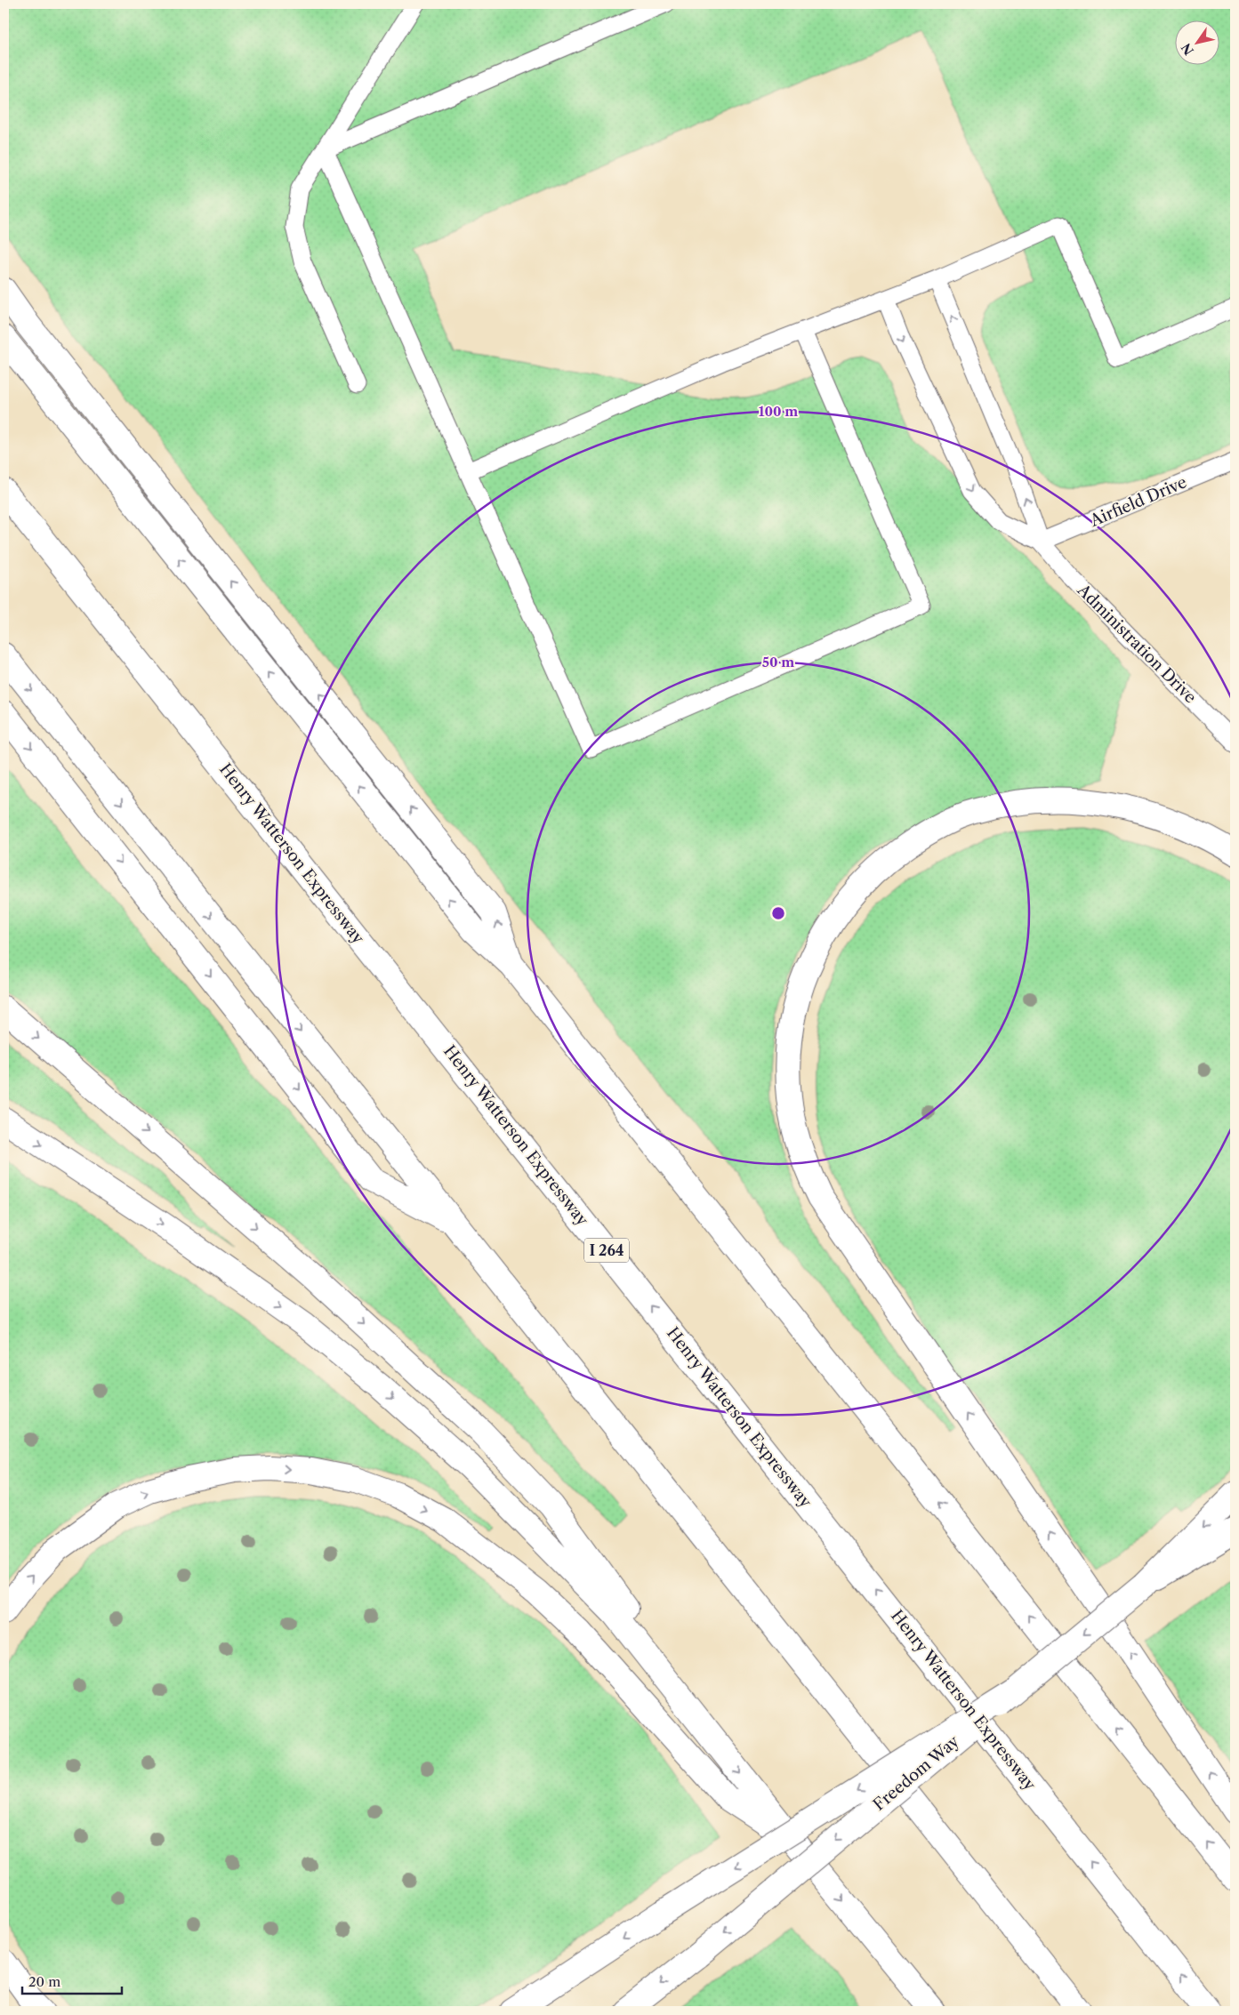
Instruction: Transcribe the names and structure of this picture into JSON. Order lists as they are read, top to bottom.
{
  "streets": {
    "main road": ["Henry Watterson Expressway", "I 264", "Freedom Way"],
    "lane": ["Airfield Drive", "Administration Drive"]
  },
  "crossings": [
    ["Airfield Drive", "Administration Drive"]
  ],
  "scale_bar": "20 m",
  "north": "bottom left",
  "rings": ["100 m", "50 m"]
}
